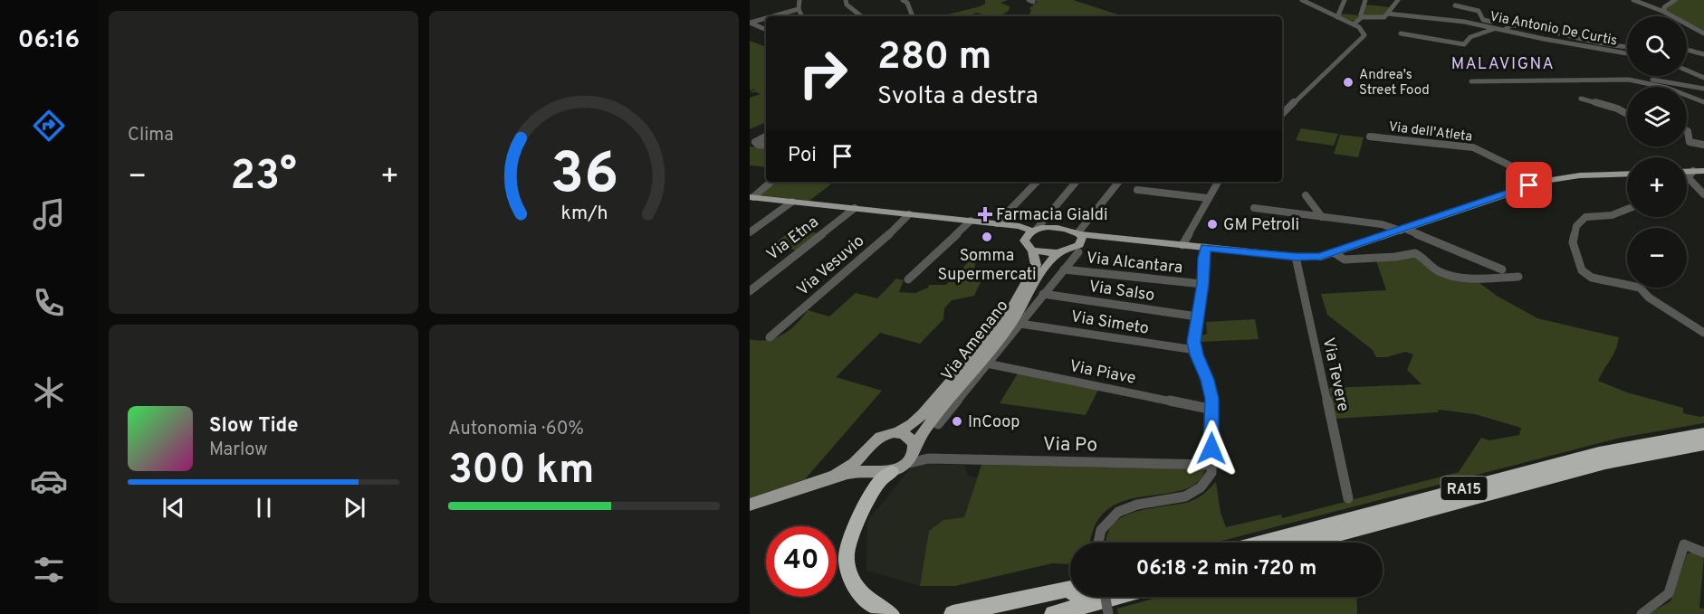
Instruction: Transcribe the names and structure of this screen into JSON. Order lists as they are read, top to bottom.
{
  "streets": {
    "highway": ["RA15"],
    "main road": ["Via Amenano"],
    "street": [
      "Via Antonio De Curtis",
      "Via dell'Atleta",
      "Via Etna",
      "Via Alcantara",
      "Via Vesuvio",
      "Via Salso",
      "Via Simeto",
      "Via Piave",
      "Via Tevere",
      "Via Po"
    ]
  },
  "crossings": [
    ["Via Amenano", "Via Po"]
  ],
  "districts": ["MALAVIGNA"],
  "places": {
    "other": [
      "Andrea's Street Food",
      "GM Petroli",
      "Somma Supermercati",
      "InCoop"
    ],
    "health": ["Farmacia Gialdi"]
  },
  "page": {
    "tabs": "06:16",
    "tile": [
      "Clima",
      ["Autonomia · 60%", "300 km"]
    ],
    "map_buttons": ["+", "−"],
    "turn": ["280 m", "Svolta a destra"],
    "then": "Poi",
    "heat": ["−", "23°", "+"],
    "song": ["Slow Tide", "Marlow"],
    "limit": "40",
    "trip": "06:18 · 2 min · 720 m",
    "gauge": ["36", "km/h"]
  }
}
